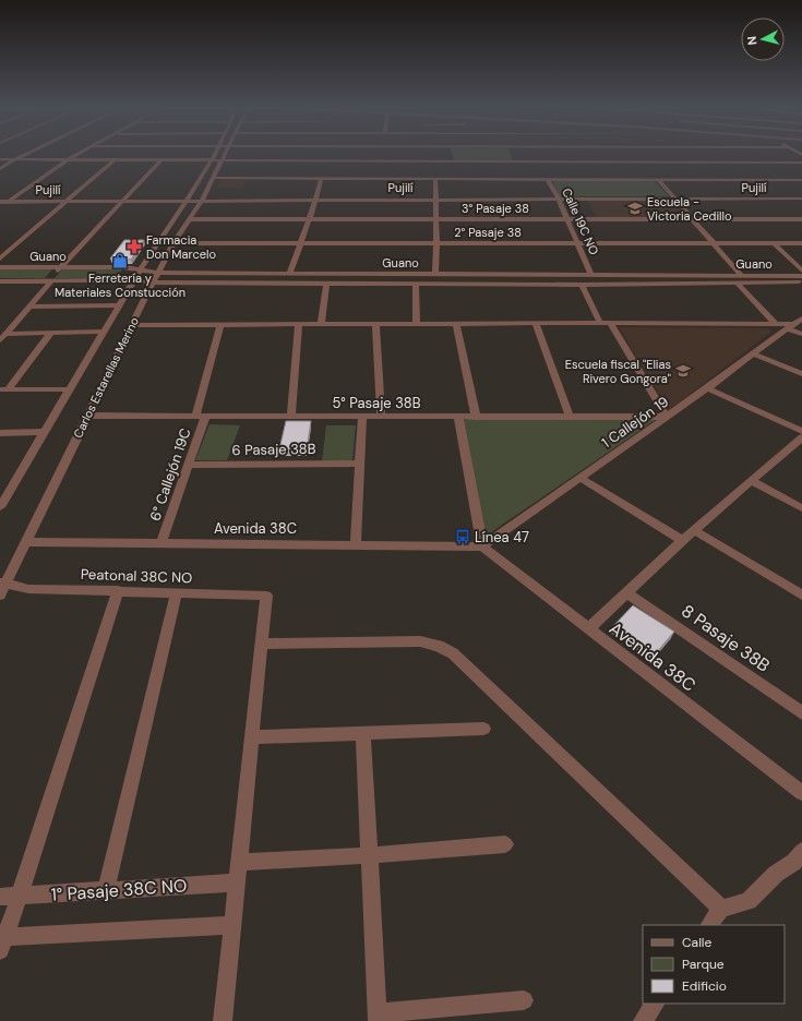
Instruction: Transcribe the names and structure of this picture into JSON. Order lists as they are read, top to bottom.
{
  "streets": {
    "street": [
      "Pujilí",
      "3° Pasaje 38",
      "Calle 19C NO",
      "2° Pasaje 38",
      "Guano",
      "Carlos Estarellas Merino",
      "5° Pasaje 38B",
      "1 Callejón 19",
      "6 Pasaje 38B",
      "6° Callejón 19C",
      "Avenida 38C",
      "Peatonal 38C NO",
      "8 Pasaje 38B",
      "1° Pasaje 38C NO"
    ]
  },
  "crossings": [
    ["Pujilí", "Calle 19C NO"],
    ["Pujilí", "Carlos Estarellas Merino"],
    ["3° Pasaje 38", "Calle 19C NO"],
    ["3° Pasaje 38", "Carlos Estarellas Merino"],
    ["Calle 19C NO", "2° Pasaje 38"],
    ["Calle 19C NO", "Guano"],
    ["2° Pasaje 38", "Carlos Estarellas Merino"],
    ["Guano", "Carlos Estarellas Merino"],
    ["Carlos Estarellas Merino", "5° Pasaje 38B"],
    ["Carlos Estarellas Merino", "Avenida 38C"],
    ["Carlos Estarellas Merino", "Peatonal 38C NO"],
    ["5° Pasaje 38B", "1 Callejón 19"],
    ["5° Pasaje 38B", "6° Callejón 19C"],
    ["1 Callejón 19", "Avenida 38C"],
    ["6 Pasaje 38B", "6° Callejón 19C"],
    ["6° Callejón 19C", "Avenida 38C"]
  ],
  "places": {
    "school or university": ["Escuela - Victoria Cedillo", "Escuela fiscal \"Elias Rivero Gongora\""],
    "pharmacy": ["Farmacia Don Marcelo"],
    "shop": ["Ferretería y Materiales Constucción"],
    "bus stop": ["Línea 47"]
  },
  "legend": ["Calle", "Parque", "Edificio"],
  "north": "left"
}
